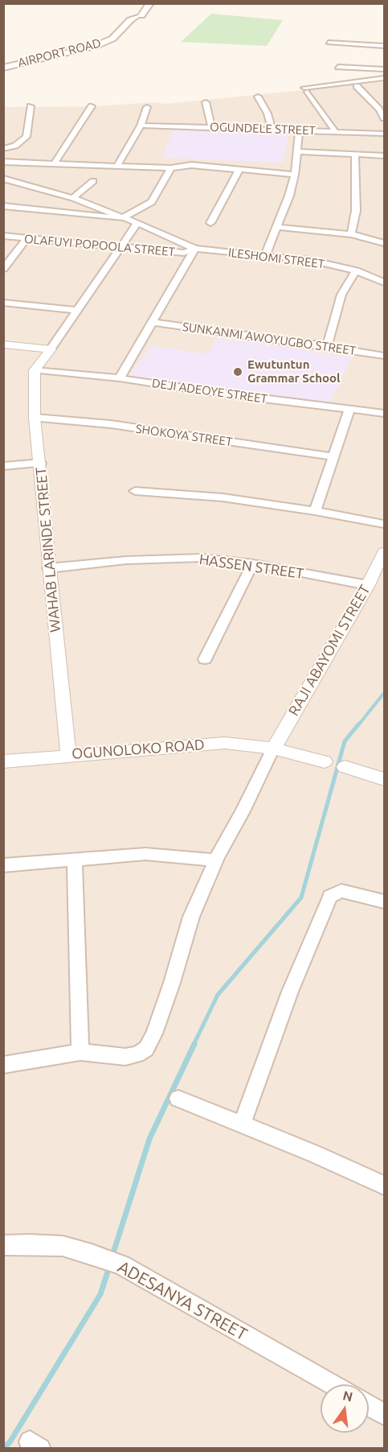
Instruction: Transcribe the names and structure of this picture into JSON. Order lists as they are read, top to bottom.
{
  "streets": {
    "main road": ["AIRPORT ROAD"],
    "street": [
      "OGUNDELE STREET",
      "OLAFUYI POPOOLA STREET",
      "ILESHOMI STREET",
      "SUNKANMI AWOYUGBO STREET",
      "DEJI ADEOYE STREET",
      "SHOKOYA STREET",
      "WAHAB LARINDE STREET",
      "HASSEN STREET",
      "RAJI ABAYOMI STREET",
      "OGUNOLOKO ROAD",
      "ADESANYA STREET"
    ]
  },
  "crossings": [
    ["OLAFUYI POPOOLA STREET", "ILESHOMI STREET"],
    ["DEJI ADEOYE STREET", "WAHAB LARINDE STREET"],
    ["SHOKOYA STREET", "WAHAB LARINDE STREET"],
    ["WAHAB LARINDE STREET", "HASSEN STREET"],
    ["WAHAB LARINDE STREET", "OGUNOLOKO ROAD"],
    ["HASSEN STREET", "RAJI ABAYOMI STREET"],
    ["RAJI ABAYOMI STREET", "OGUNOLOKO ROAD"]
  ],
  "places": ["Ewutuntun Grammar School"],
  "north": "top"
}
